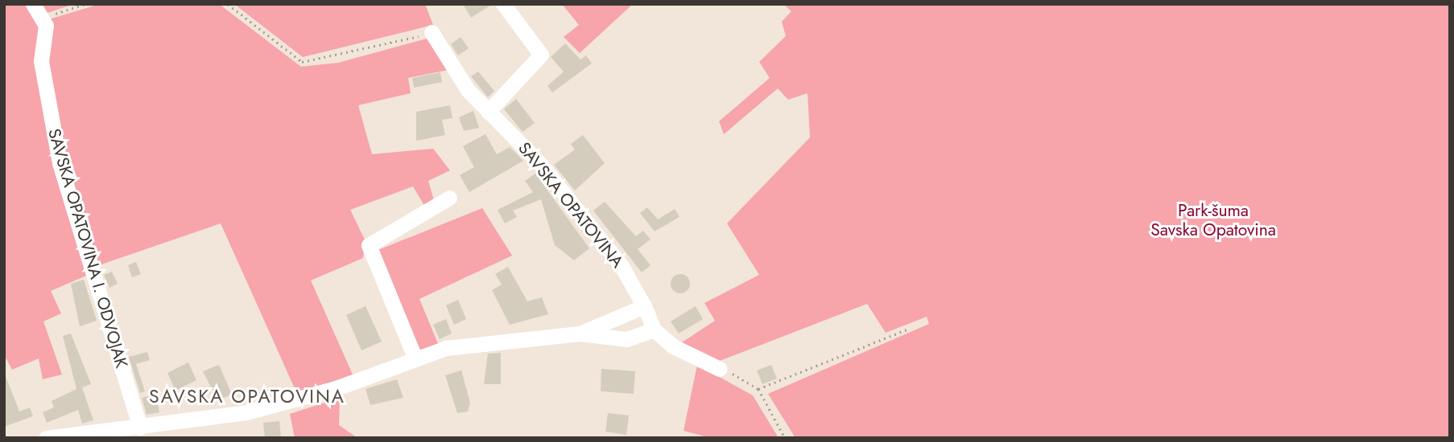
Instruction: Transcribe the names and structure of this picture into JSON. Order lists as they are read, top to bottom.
{
  "streets": {
    "street": ["SAVSKA OPATOVINA", "SAVSKA OPATOVINA I. ODVOJAK"]
  },
  "districts": ["SAVSKA OPATOVINA"],
  "parks": ["Park-šuma Savska Opatovina"]
}
